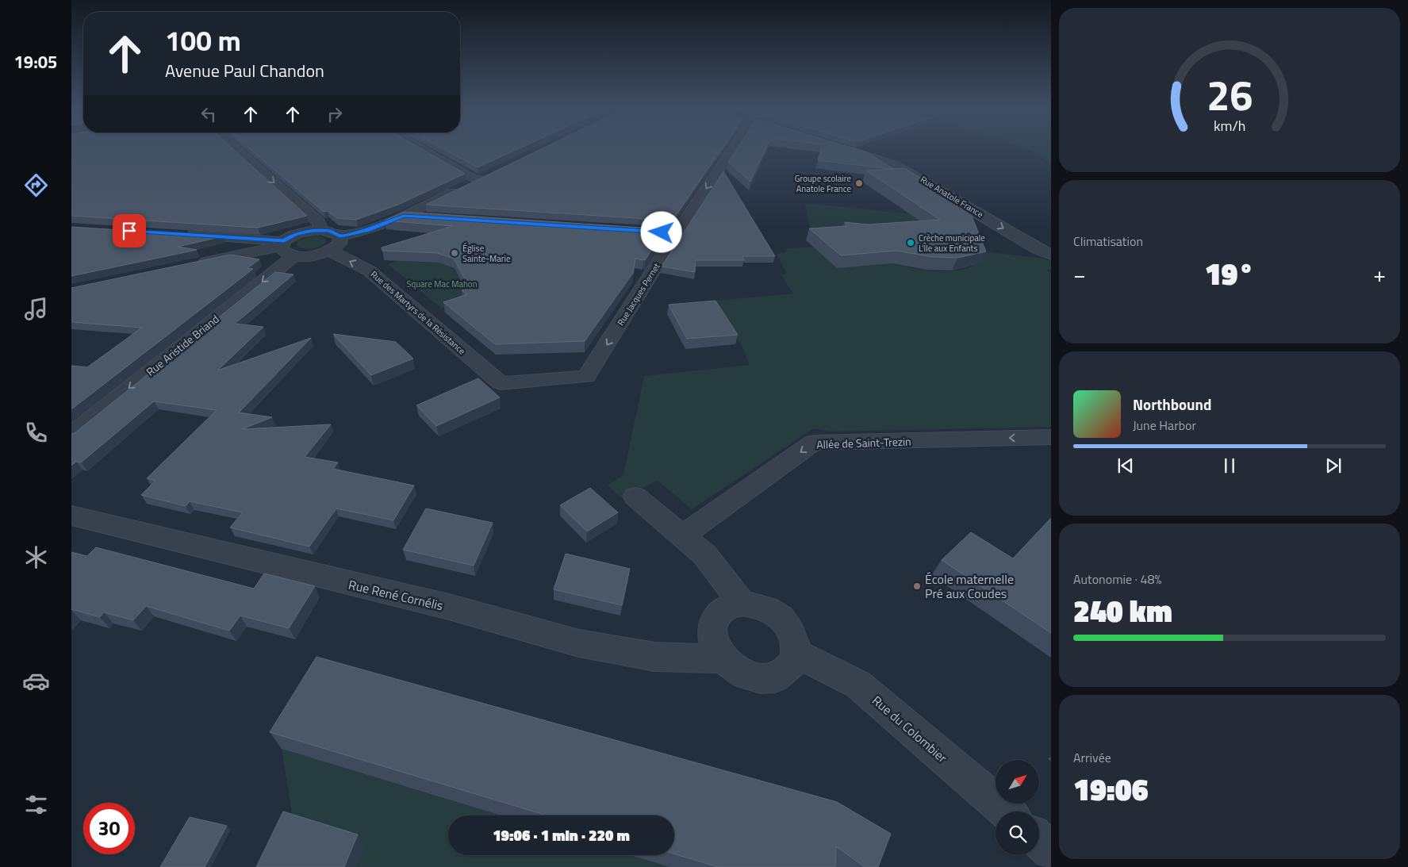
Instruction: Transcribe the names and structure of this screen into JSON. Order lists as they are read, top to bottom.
{
  "streets": {
    "street": [
      "Rue Anatole France",
      "Rue Jacques Pernet",
      "Rue des Martyrs de la Résistance",
      "Rue Aristide Briand",
      "Allée de Saint-Trezin",
      "Rue René Cornélis",
      "Rue du Colombier"
    ]
  },
  "crossings": [
    ["Rue Jacques Pernet", "Rue des Martyrs de la Résistance"],
    ["Rue René Cornélis", "Rue du Colombier"]
  ],
  "one_way": [
    "Rue Anatole France",
    "Rue Jacques Pernet",
    "Rue Aristide Briand",
    "Allée de Saint-Trezin"
  ],
  "parks": ["Square Mac Mahon"],
  "places": [
    "Groupe scolaire Anatole France",
    "Crèche municipale L'Île aux Enfants",
    "Église Sainte-Marie",
    "École maternelle Pré aux Coudes"
  ],
  "north": "top right",
  "page": {
    "tabs": "19:05",
    "turn": ["100 m", "Avenue Paul Chandon"],
    "tile": [
      "Climatisation",
      ["Autonomie · 48%", "240 km"],
      ["Arrivée", "19:06"]
    ],
    "heat": ["−", "19°", "+"],
    "song": ["Northbound", "June Harbor"],
    "limit": "30",
    "trip": "19:06 · 1 min · 220 m",
    "gauge": ["26", "km/h"]
  }
}
